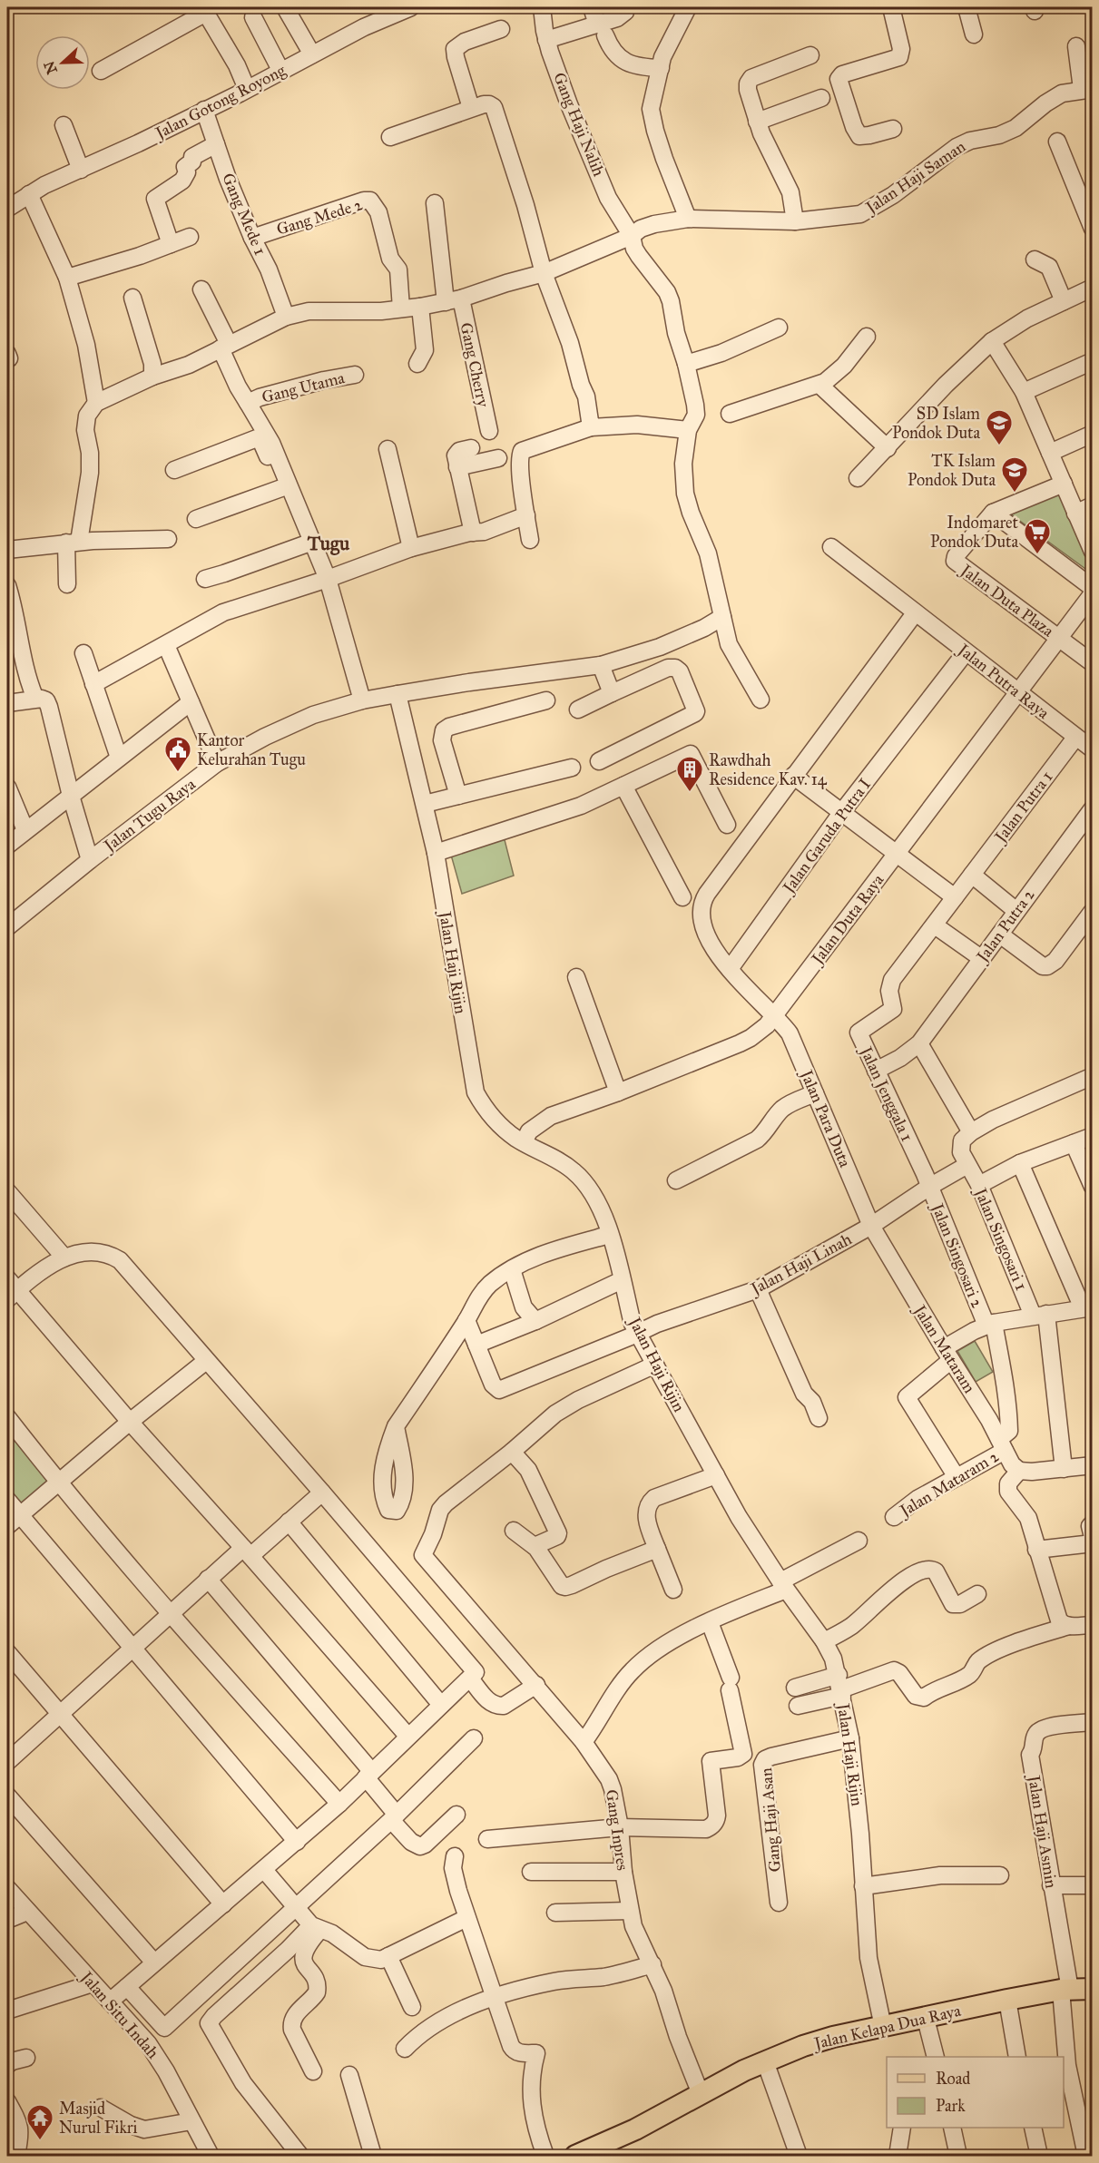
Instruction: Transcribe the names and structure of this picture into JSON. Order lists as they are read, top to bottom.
{
  "streets": {
    "main road": ["Jalan Kelapa Dua Raya"],
    "street": [
      "Jalan Gotong Royong",
      "Gang Haji Nalih",
      "Jalan Haji Saman",
      "Gang Mede 1",
      "Gang Mede 2",
      "Gang Cherry",
      "Gang Utama",
      "Jalan Duta Plaza",
      "Jalan Putra Raya",
      "Jalan Putra 1",
      "Jalan Tugu Raya",
      "Jalan Garuda Putra I",
      "Jalan Duta Raya",
      "Jalan Putra 2",
      "Jalan Haji Rijin",
      "Jalan Jenggala 1",
      "Jalan Para Duta",
      "Jalan Singosari 1",
      "Jalan Singosari 2",
      "Jalan Haji Linah",
      "Jalan Mataram",
      "Jalan Mataram 2",
      "Gang Haji Asan",
      "Gang Inpres",
      "Jalan Haji Asmin",
      "Jalan Situ Indah"
    ]
  },
  "crossings": [
    ["Jalan Gotong Royong", "Gang Mede 1"],
    ["Gang Haji Nalih", "Jalan Haji Saman"],
    ["Gang Haji Nalih", "Jalan Tugu Raya"],
    ["Jalan Haji Saman", "Gang Mede 1"],
    ["Jalan Haji Saman", "Gang Mede 2"],
    ["Jalan Haji Saman", "Gang Cherry"],
    ["Jalan Haji Saman", "Gang Utama"],
    ["Gang Mede 1", "Gang Mede 2"],
    ["Jalan Duta Plaza", "Jalan Duta Raya"],
    ["Jalan Putra Raya", "Jalan Putra 1"],
    ["Jalan Putra Raya", "Jalan Garuda Putra I"],
    ["Jalan Putra Raya", "Jalan Duta Raya"],
    ["Jalan Putra 1", "Jalan Jenggala 1"],
    ["Jalan Tugu Raya", "Jalan Haji Rijin"],
    ["Jalan Duta Raya", "Jalan Haji Rijin"],
    ["Jalan Duta Raya", "Jalan Para Duta"],
    ["Jalan Putra 2", "Jalan Jenggala 1"],
    ["Jalan Haji Rijin", "Jalan Haji Linah"],
    ["Jalan Haji Rijin", "Gang Haji Asan"],
    ["Jalan Haji Rijin", "Jalan Kelapa Dua Raya"],
    ["Jalan Jenggala 1", "Jalan Singosari 2"],
    ["Jalan Jenggala 1", "Jalan Haji Linah"],
    ["Jalan Para Duta", "Jalan Haji Linah"],
    ["Jalan Para Duta", "Jalan Mataram"],
    ["Jalan Singosari 1", "Jalan Haji Linah"],
    ["Jalan Singosari 2", "Jalan Haji Linah"],
    ["Jalan Singosari 2", "Jalan Mataram"],
    ["Jalan Singosari 2", "Jalan Mataram 2"],
    ["Jalan Haji Linah", "Jalan Mataram"],
    ["Jalan Mataram", "Jalan Mataram 2"],
    ["Gang Inpres", "Jalan Kelapa Dua Raya"],
    ["Jalan Haji Asmin", "Jalan Kelapa Dua Raya"]
  ],
  "districts": ["Tugu"],
  "places": {
    "school or university": ["SD Islam Pondok Duta", "TK Islam Pondok Duta"],
    "supermarket": ["Indomaret Pondok Duta"],
    "public building": ["Kantor Kelurahan Tugu"],
    "building": ["Rawdhah Residence Kav. 14"],
    "temple": ["Masjid Nurul Fikri"]
  },
  "legend": ["Road", "Park"],
  "north": "left"
}
